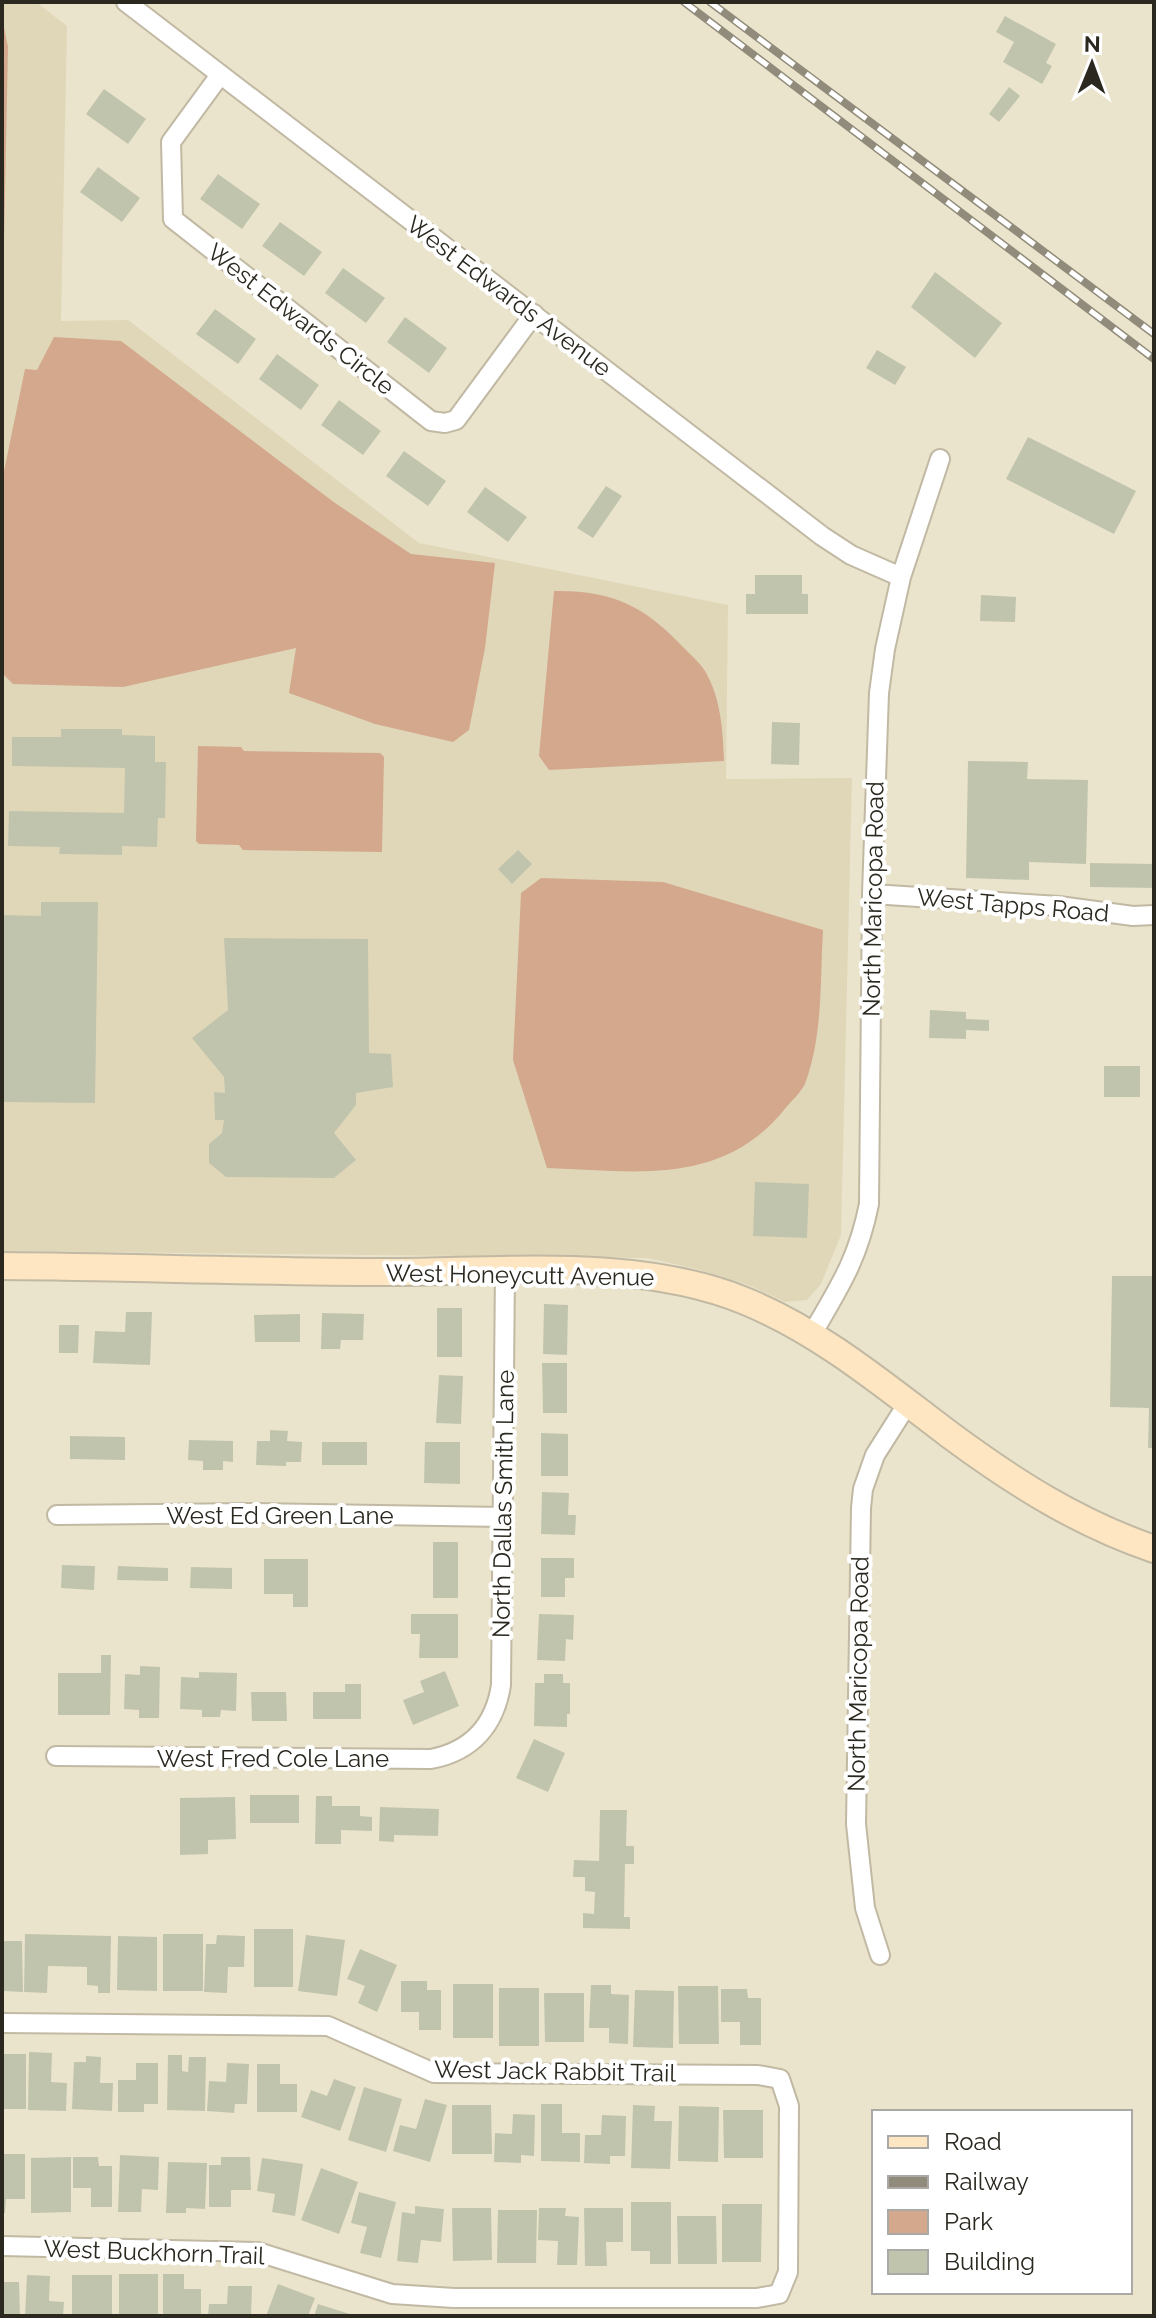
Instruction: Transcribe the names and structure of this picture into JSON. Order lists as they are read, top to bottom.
{
  "streets": {
    "street": [
      "West Edwards Avenue",
      "West Edwards Circle",
      "North Maricopa Road",
      "West Tapps Road",
      "West Honeycutt Avenue",
      "North Dallas Smith Lane",
      "West Ed Green Lane",
      "West Fred Cole Lane",
      "West Jack Rabbit Trail",
      "West Buckhorn Trail"
    ]
  },
  "crossings": [
    ["West Edwards Avenue", "West Edwards Circle"],
    ["West Edwards Avenue", "North Maricopa Road"],
    ["North Maricopa Road", "West Tapps Road"],
    ["North Maricopa Road", "West Honeycutt Avenue"],
    ["West Honeycutt Avenue", "North Dallas Smith Lane"],
    ["North Dallas Smith Lane", "West Ed Green Lane"],
    ["North Dallas Smith Lane", "West Fred Cole Lane"],
    ["West Jack Rabbit Trail", "West Buckhorn Trail"]
  ],
  "legend": [
    "Road",
    "Railway",
    "Park",
    "Building"
  ],
  "north": "top"
}
